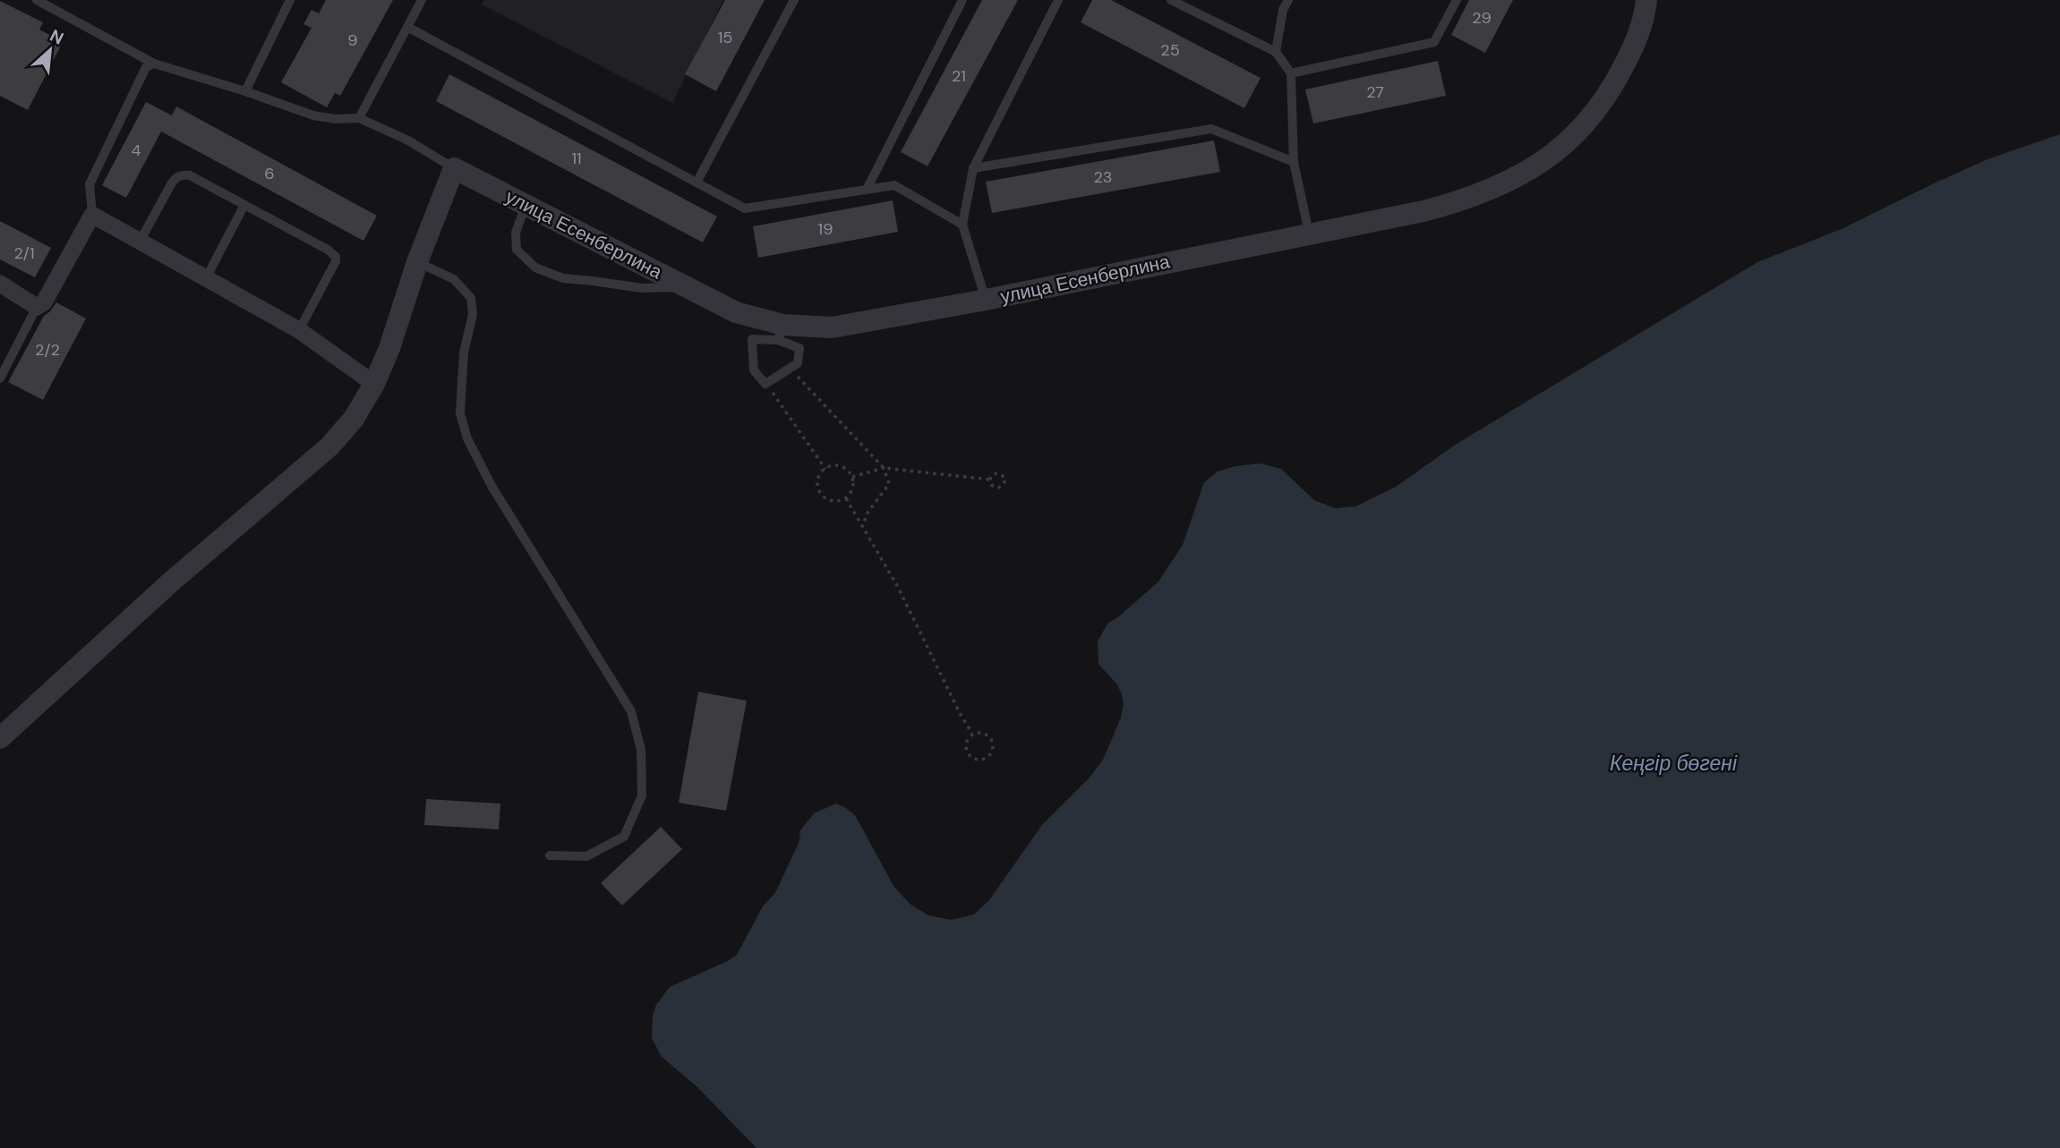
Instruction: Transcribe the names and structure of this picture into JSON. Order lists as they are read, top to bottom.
{
  "streets": {
    "street": ["улица Есенберлина"]
  },
  "water": ["Кеңгір бөгені"],
  "house_numbers": [
    "29",
    "15",
    "9",
    "25",
    "21",
    "27",
    "4",
    "11",
    "6",
    "23",
    "19",
    "2/1",
    "2/2"
  ],
  "north": "top right"
}
